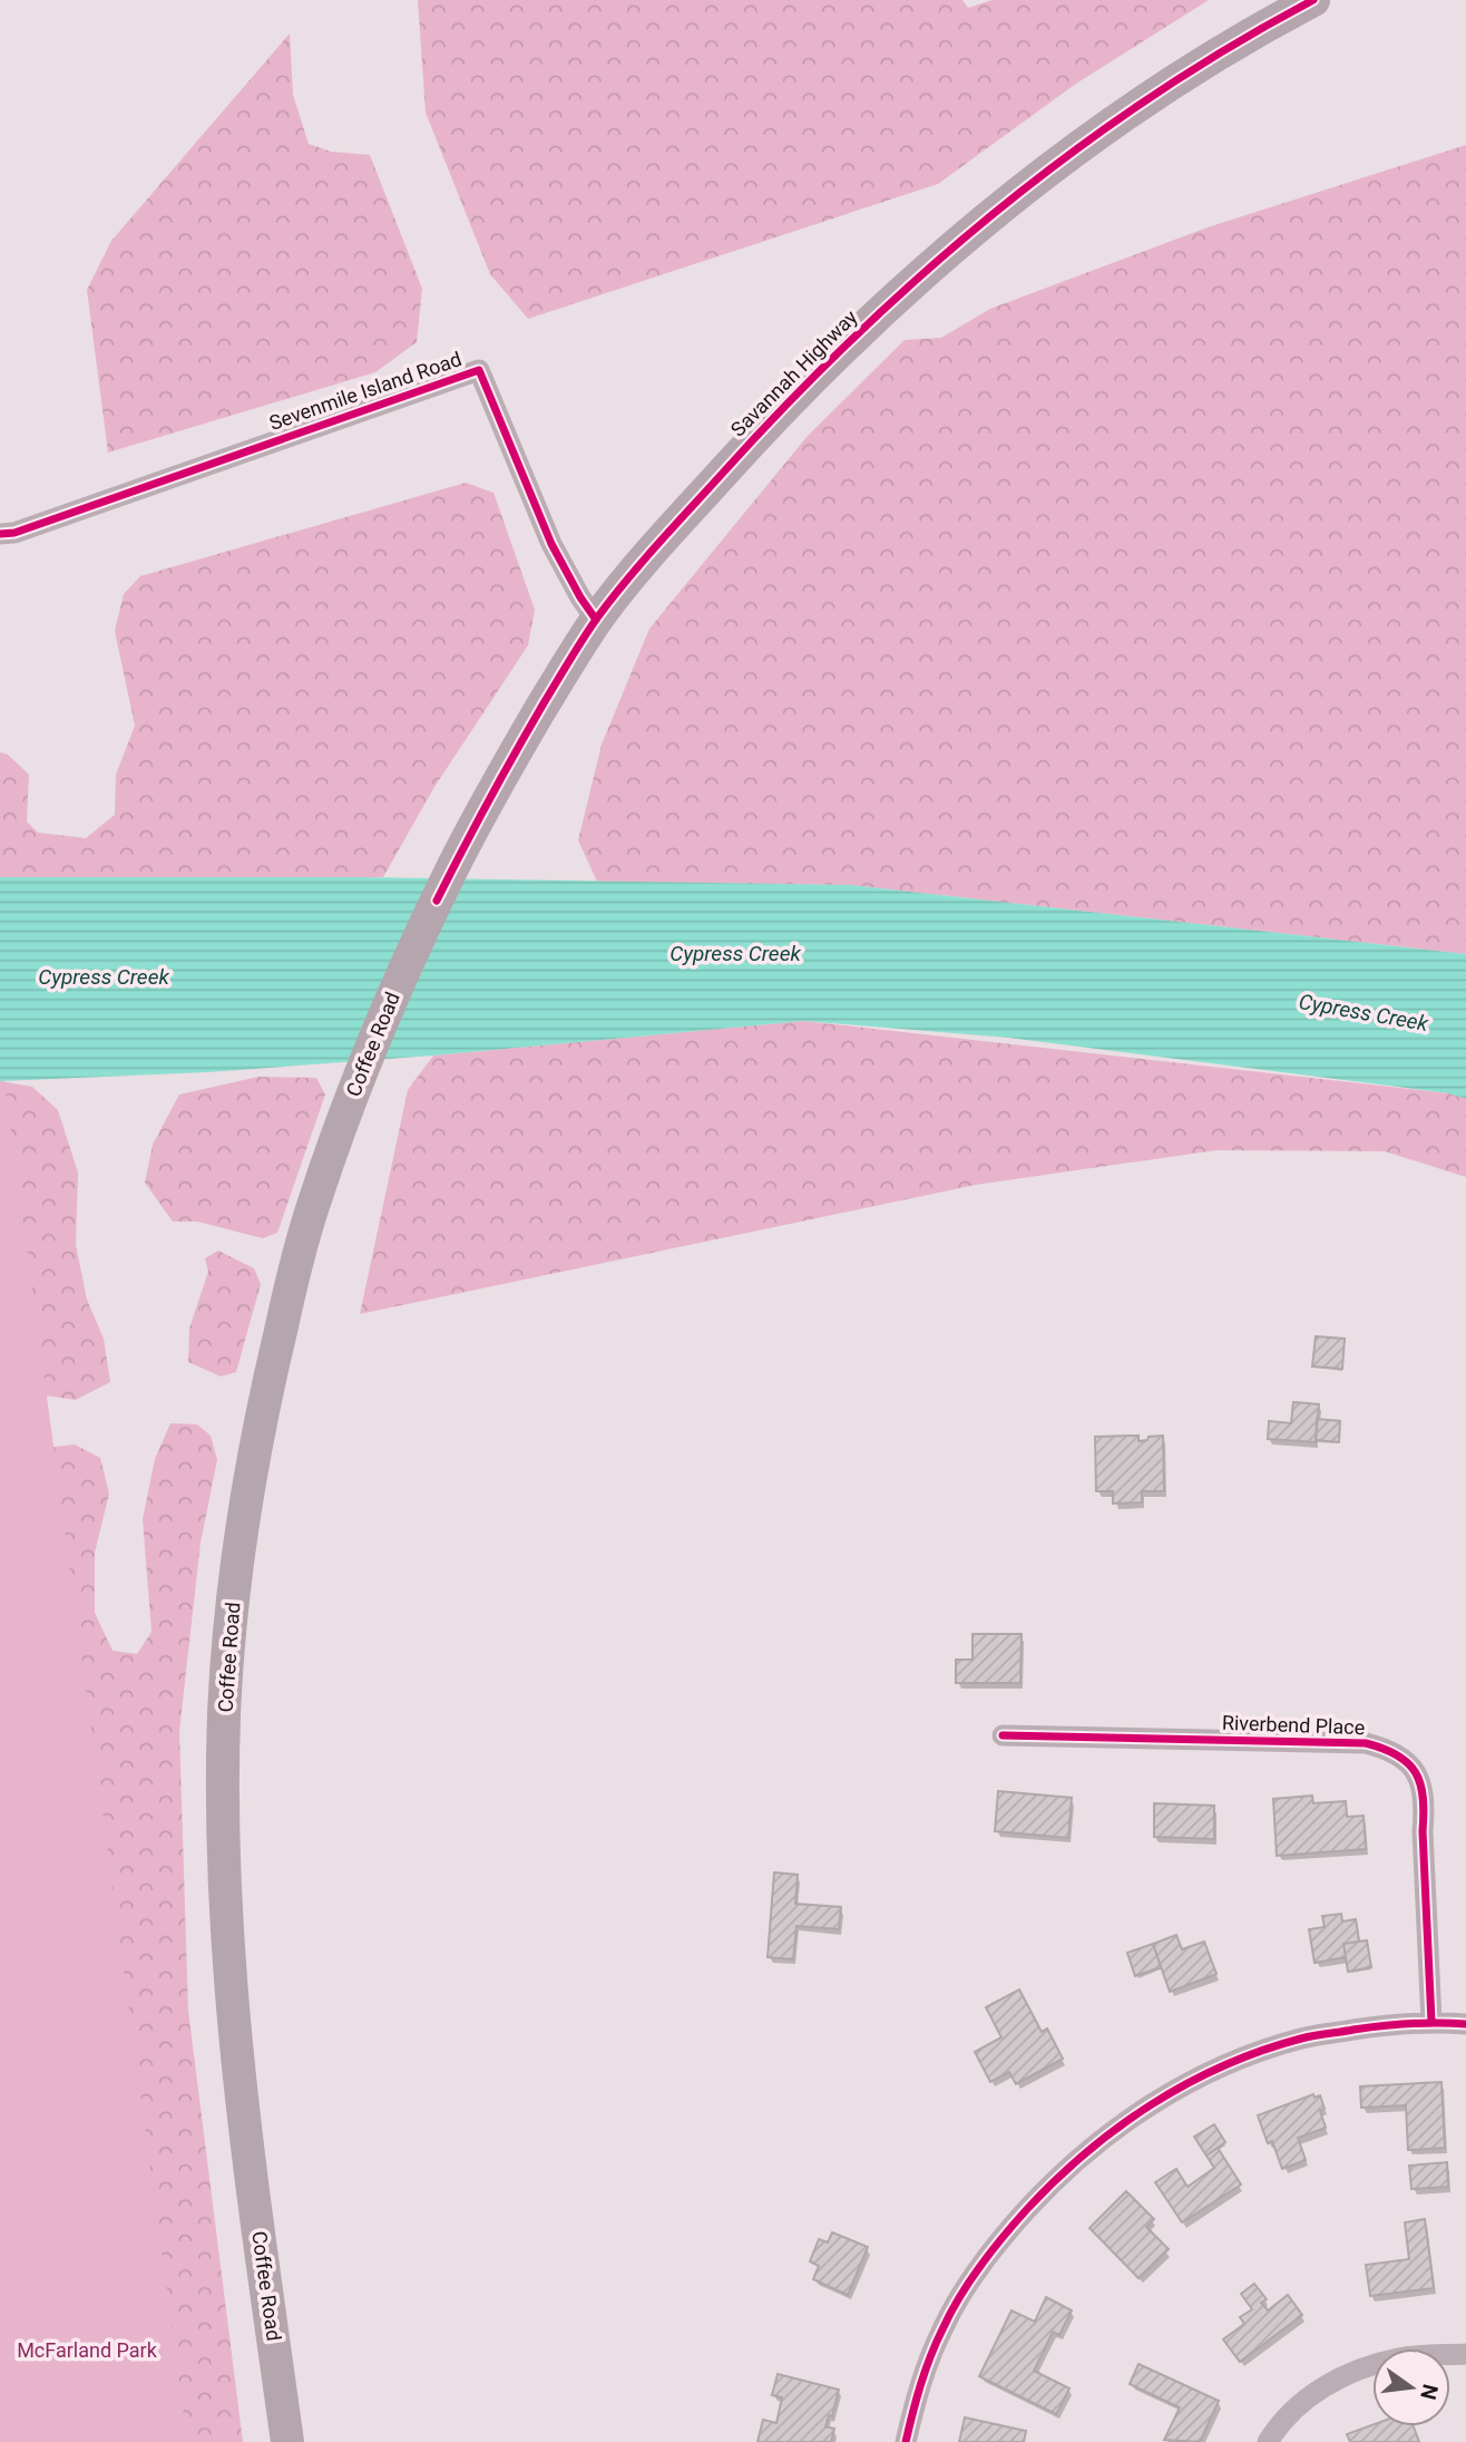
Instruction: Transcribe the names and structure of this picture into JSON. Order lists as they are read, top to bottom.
{
  "streets": {
    "main road": ["Savannah Highway", "Coffee Road"],
    "street": ["Sevenmile Island Road", "Riverbend Place"]
  },
  "crossings": [
    ["Savannah Highway", "Sevenmile Island Road"],
    ["Savannah Highway", "Coffee Road"]
  ],
  "water": ["Cypress Creek"],
  "parks": ["McFarland Park"],
  "north": "right"
}
